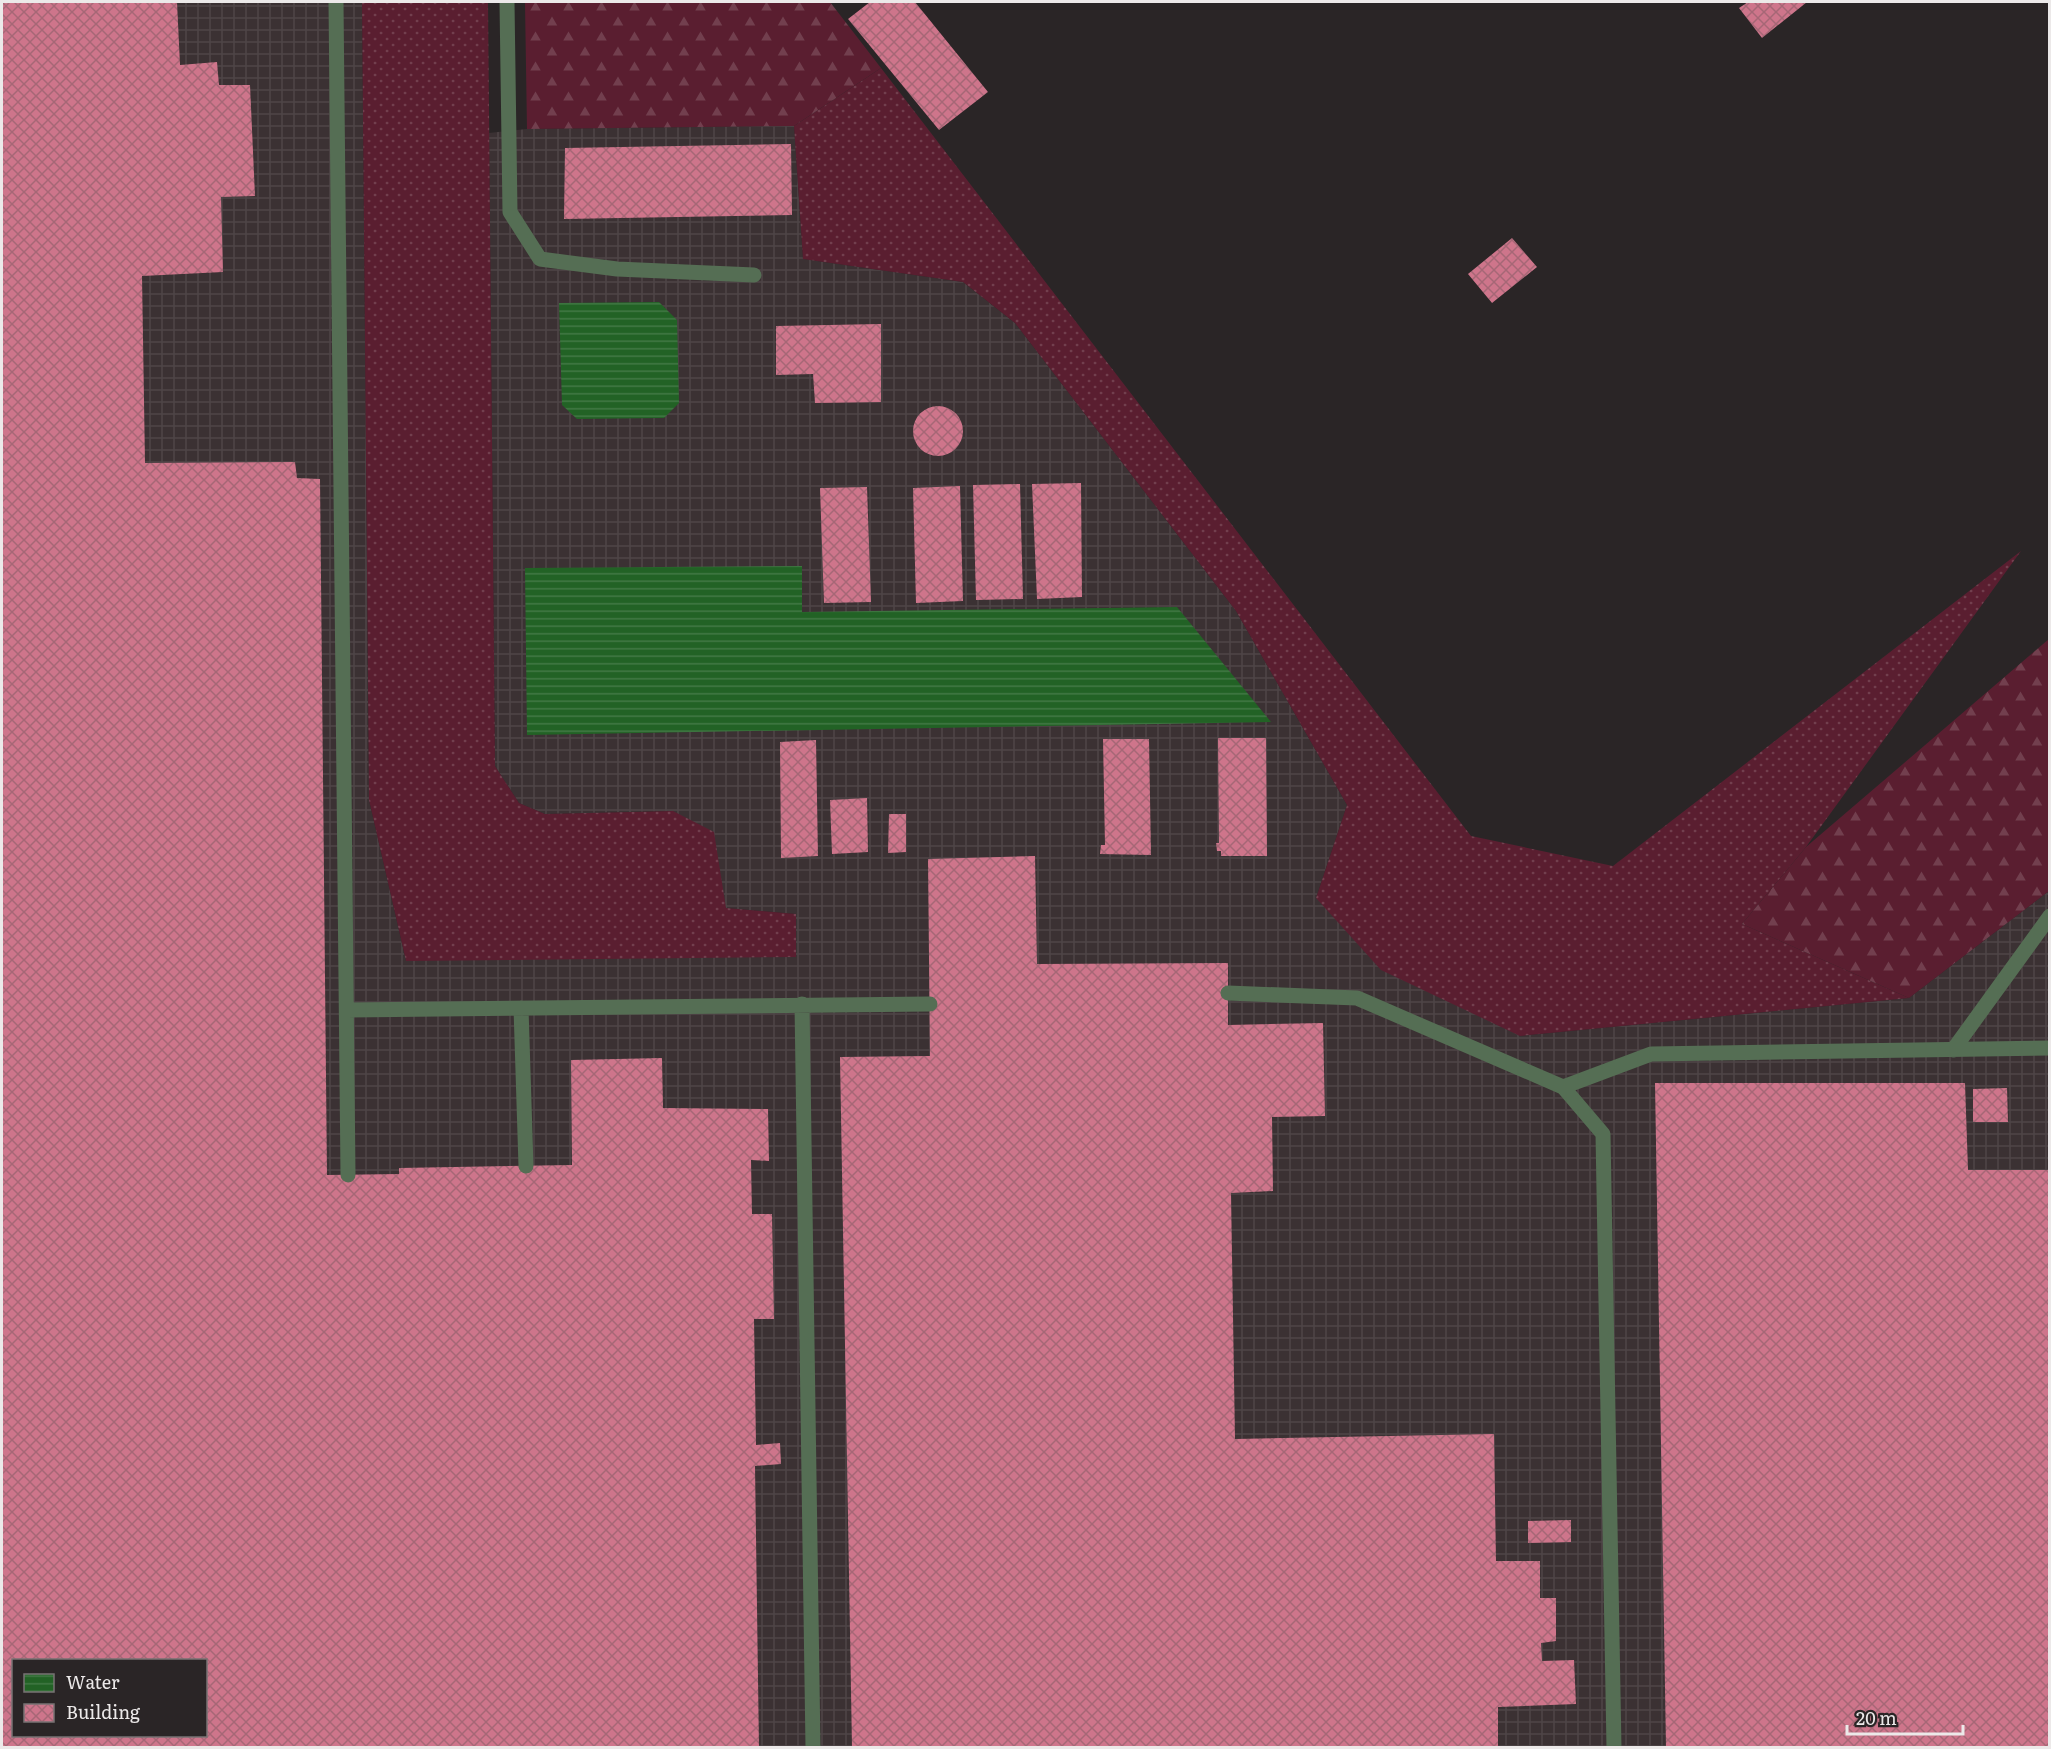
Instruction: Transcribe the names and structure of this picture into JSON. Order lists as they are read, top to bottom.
{
  "legend": ["Water", "Building"],
  "scale_bar": "20 m"
}
